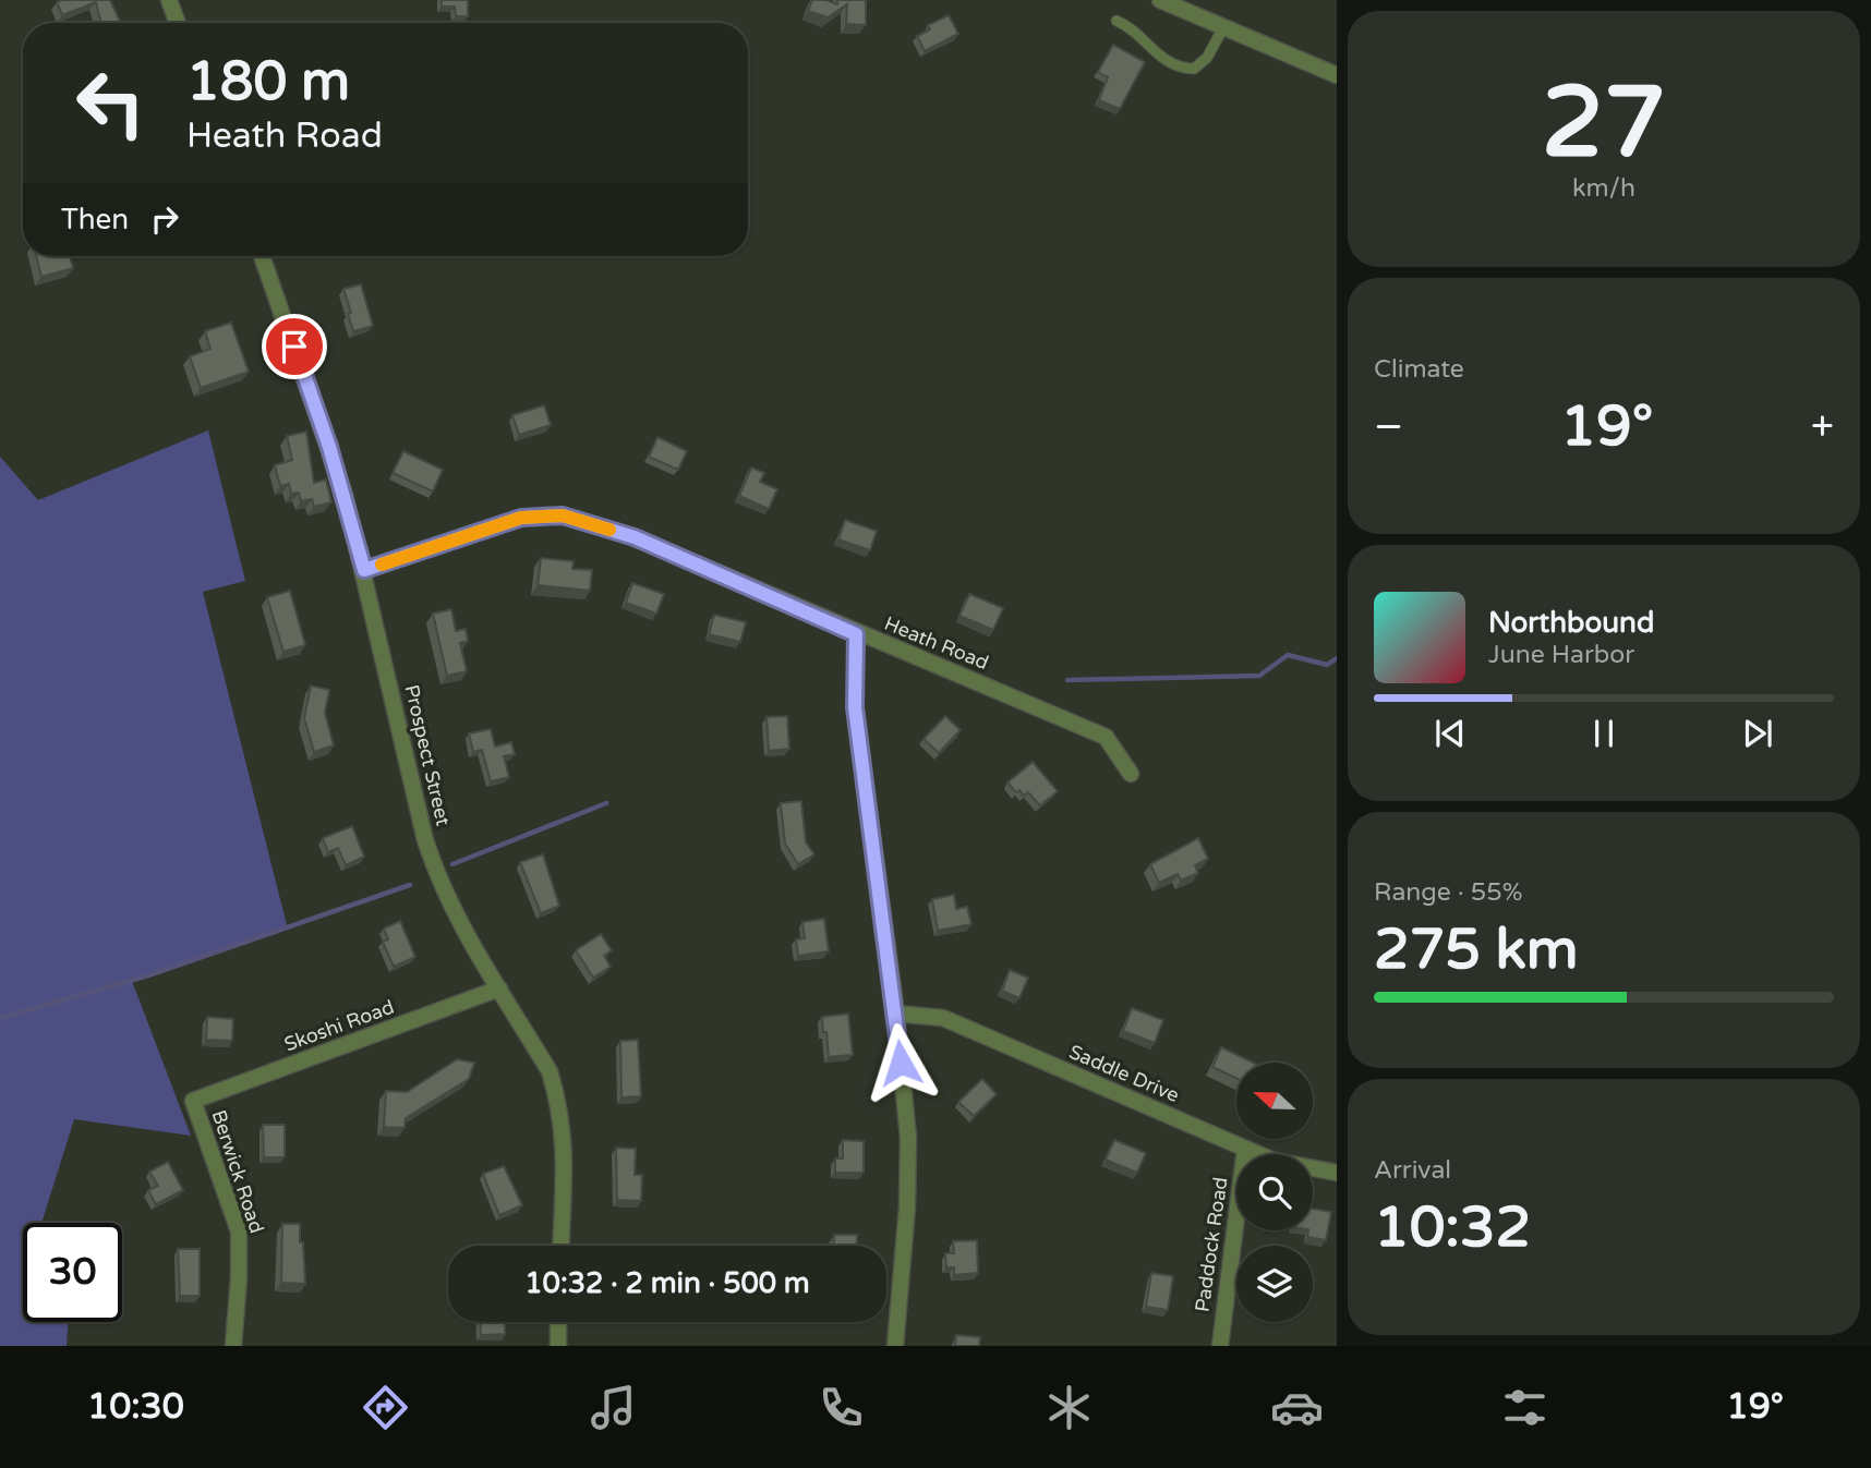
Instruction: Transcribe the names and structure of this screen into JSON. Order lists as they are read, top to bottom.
{
  "streets": {
    "street": [
      "Heath Road",
      "Prospect Street",
      "Skoshi Road",
      "Saddle Drive",
      "Berwick Road",
      "Paddock Road"
    ]
  },
  "crossings": [
    ["Heath Road", "Prospect Street"],
    ["Prospect Street", "Skoshi Road"],
    ["Skoshi Road", "Berwick Road"],
    ["Saddle Drive", "Paddock Road"]
  ],
  "north": "left",
  "page": {
    "tile": [
      ["27", "km/h"],
      "Climate",
      ["Range · 55%", "275 km"],
      ["Arrival", "10:32"]
    ],
    "turn": ["180 m", "Heath Road"],
    "then": "Then",
    "heat": ["−", "19°", "+"],
    "song": ["Northbound", "June Harbor"],
    "limit": "30",
    "trip": "10:32 · 2 min · 500 m",
    "tabs": ["10:30", "19°"]
  }
}
